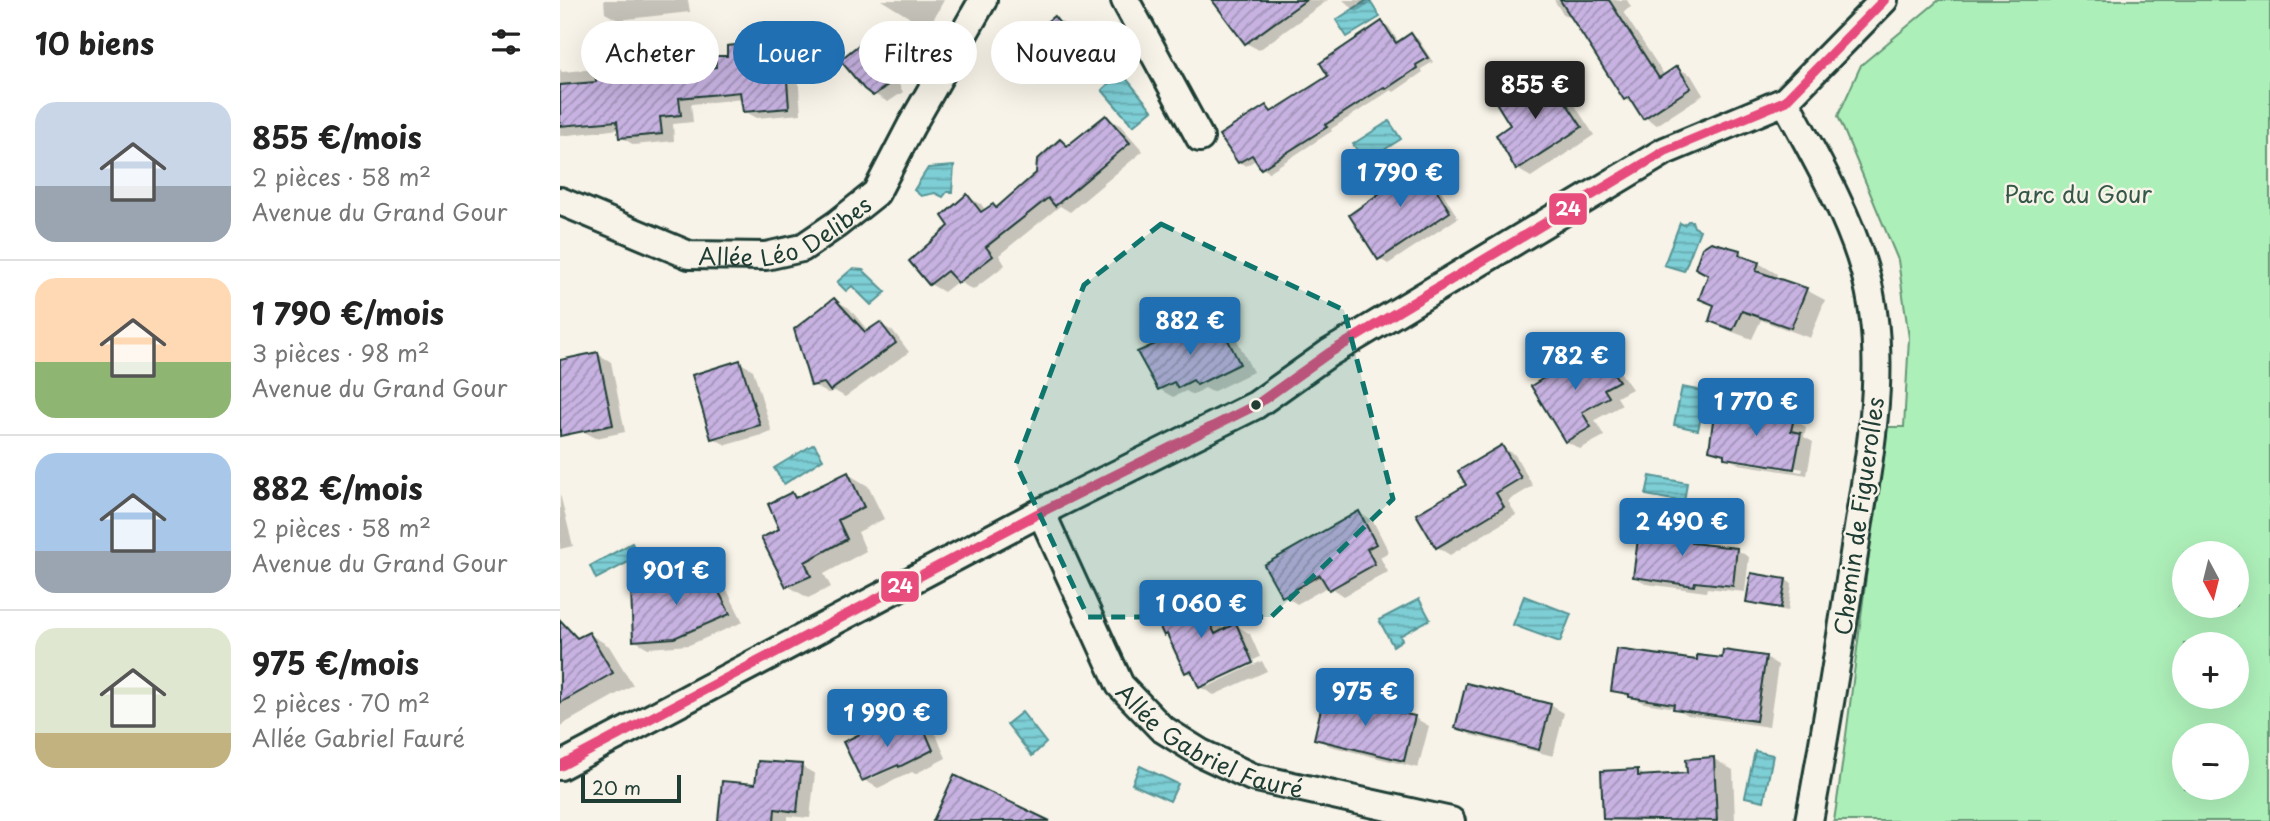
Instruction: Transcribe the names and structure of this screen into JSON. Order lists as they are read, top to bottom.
{
  "streets": {
    "street": ["Allée Léo Delibes", "Chemin de Figuerolles", "Allée Gabriel Fauré"]
  },
  "parks": ["Parc du Gour"],
  "lines": ["transit line 24"],
  "scale_bar": "20 m",
  "north": "bottom",
  "page": {
    "heading": "10 biens",
    "chip": [
      "Acheter",
      "Louer",
      "Filtres",
      "Nouveau"
    ],
    "price": [
      "855 €",
      "1 790 €",
      "882 €",
      "782 €",
      "1 770 €",
      "2 490 €",
      "901 €",
      "1 060 €",
      "975 €",
      "1 990 €"
    ],
    "list": [
      {
        "name": "855 €/mois",
        "note": "2 pièces · 58 m² · Avenue du Grand Gour"
      },
      {
        "name": "1 790 €/mois",
        "note": "3 pièces · 98 m² · Avenue du Grand Gour"
      },
      {
        "name": "882 €/mois",
        "note": "2 pièces · 58 m² · Avenue du Grand Gour"
      },
      {
        "name": "975 €/mois",
        "note": "2 pièces · 70 m² · Allée Gabriel Fauré"
      }
    ],
    "map_buttons": ["+", "−"],
    "scale": "20 m"
  }
}
